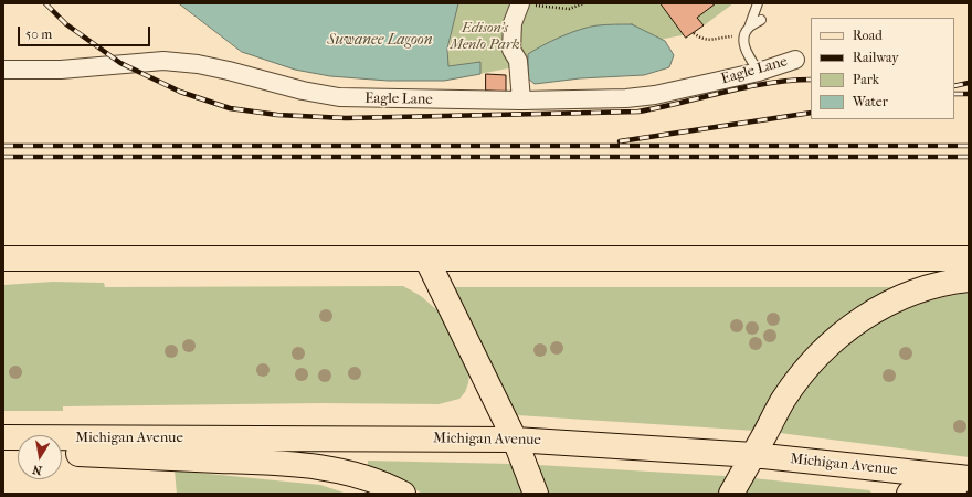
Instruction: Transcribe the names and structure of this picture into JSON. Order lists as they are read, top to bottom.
{
  "streets": {
    "main road": ["Michigan Avenue"],
    "street": ["Eagle Lane"]
  },
  "water": ["Suwanee Lagoon"],
  "parks": ["Edison's Menlo Park"],
  "legend": [
    "Road",
    "Railway",
    "Park",
    "Water"
  ],
  "scale_bar": "50 m",
  "north": "bottom"
}
